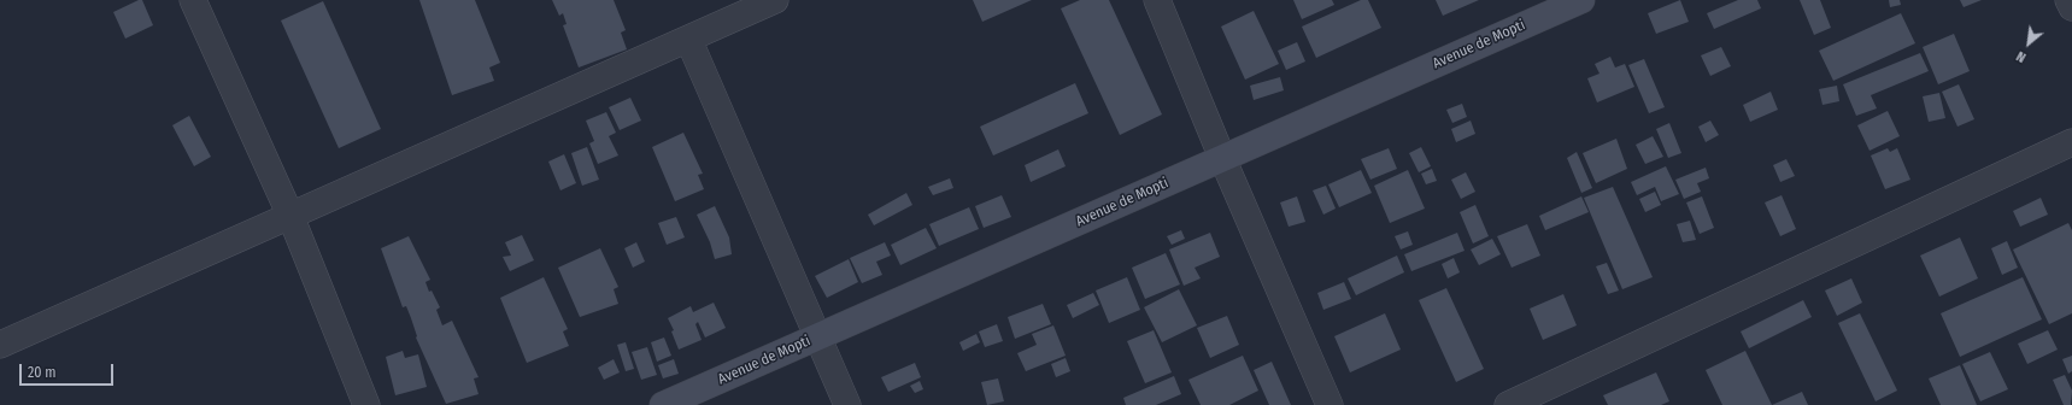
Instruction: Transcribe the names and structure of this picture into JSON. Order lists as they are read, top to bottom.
{
  "streets": {
    "street": ["Avenue de Mopti"]
  },
  "scale_bar": "20 m",
  "north": "bottom left"
}
